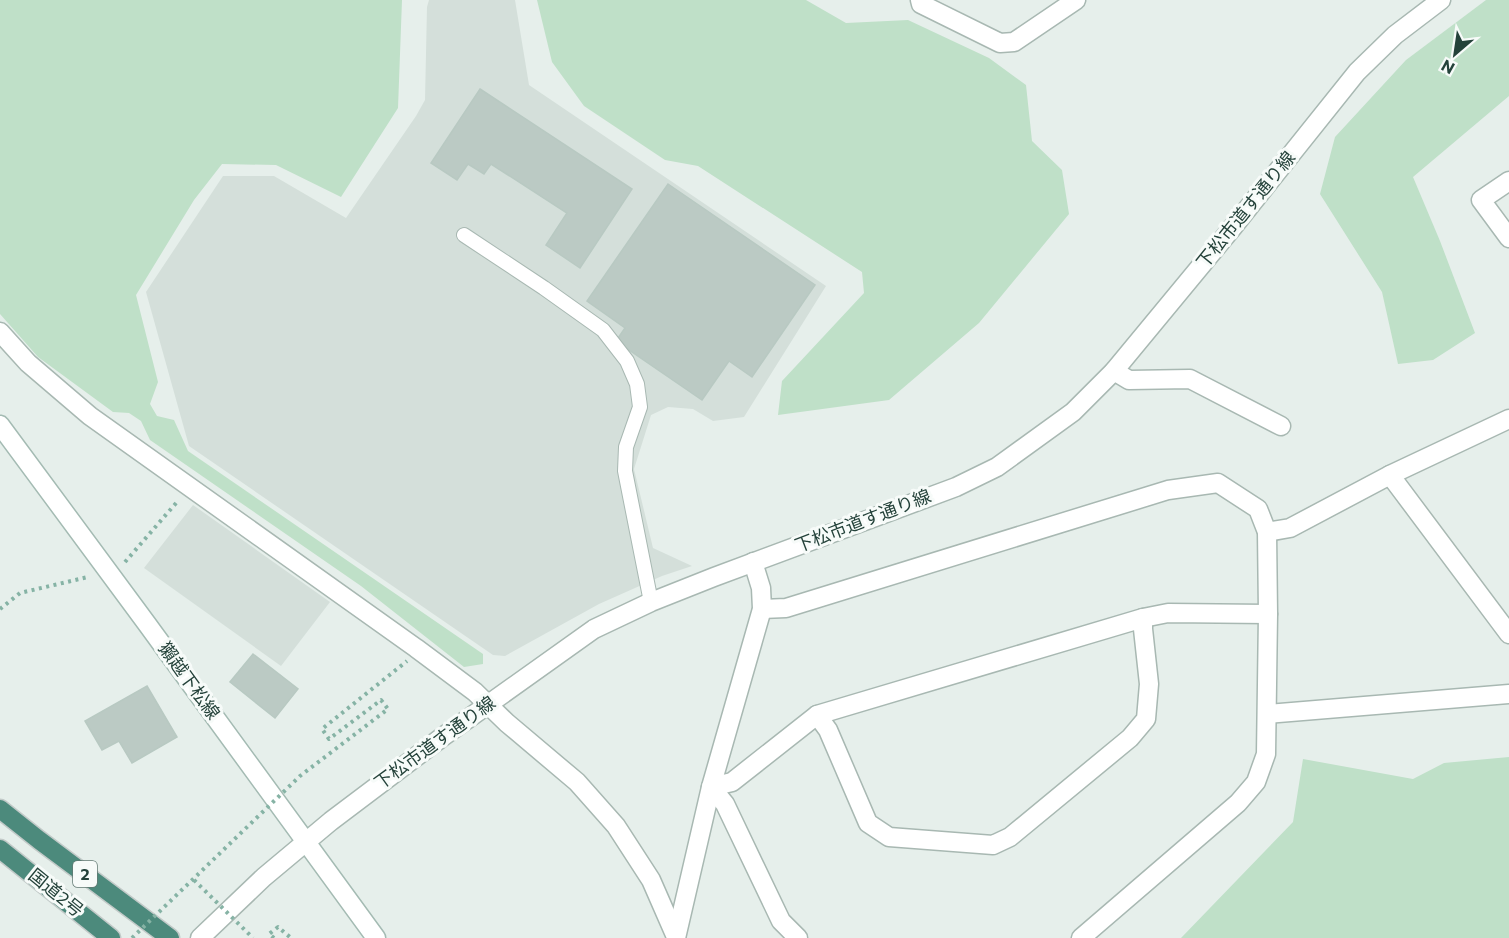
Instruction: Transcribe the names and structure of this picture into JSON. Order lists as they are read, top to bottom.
{
  "streets": {
    "highway": ["2", "国道2号"],
    "street": ["下松市道す通り線", "獺越下松線"]
  },
  "crossings": [
    ["下松市道す通り線", "獺越下松線"]
  ],
  "north": "bottom left"
}
